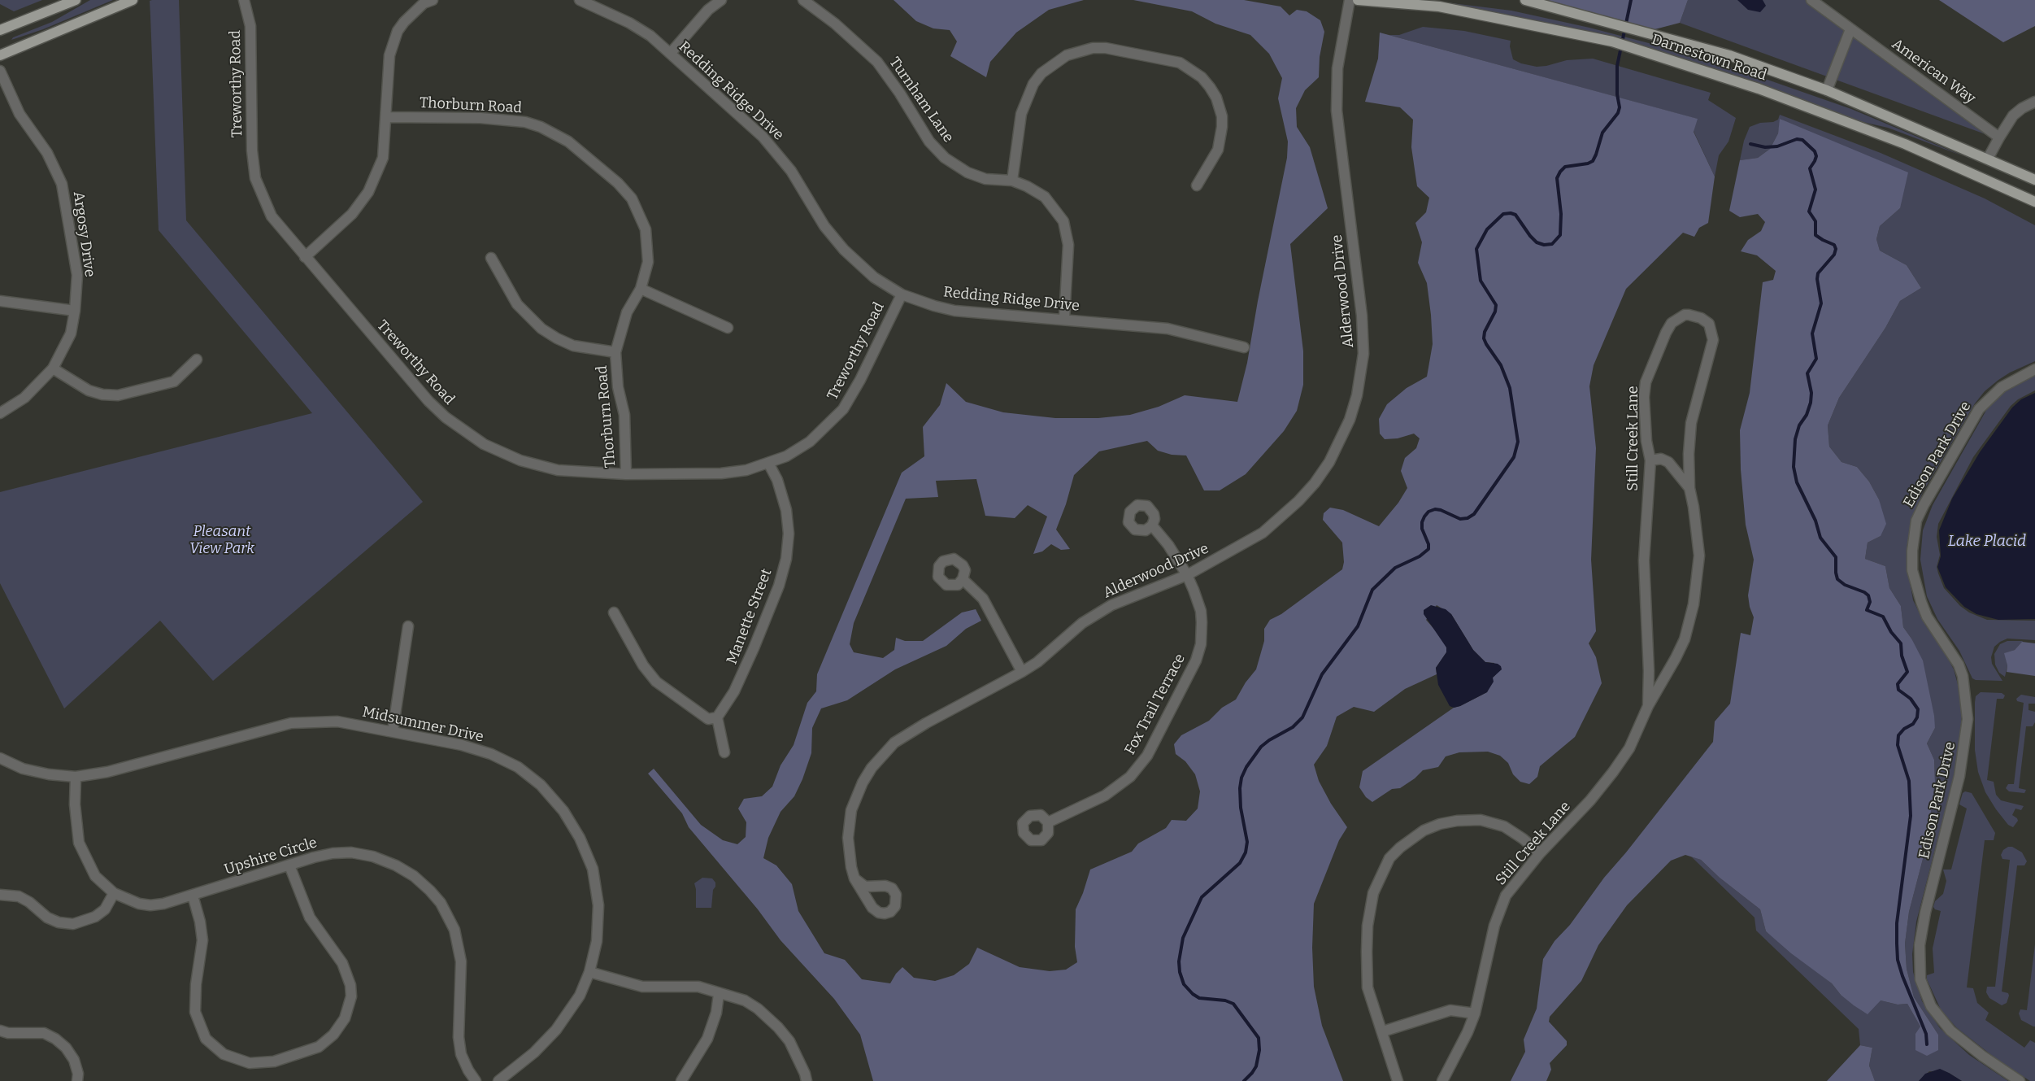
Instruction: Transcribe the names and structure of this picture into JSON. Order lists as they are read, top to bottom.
{
  "streets": {
    "main road": ["Darnestown Road"],
    "street": [
      "American Way",
      "Treworthy Road",
      "Redding Ridge Drive",
      "Turnham Lane",
      "Thorburn Road",
      "Argosy Drive",
      "Alderwood Drive",
      "Still Creek Lane",
      "Edison Park Drive",
      "Manette Street",
      "Fox Trail Terrace",
      "Midsummer Drive",
      "Upshire Circle"
    ]
  },
  "crossings": [
    ["Treworthy Road", "Redding Ridge Drive"],
    ["Treworthy Road", "Thorburn Road"],
    ["Treworthy Road", "Manette Street"],
    ["Redding Ridge Drive", "Turnham Lane"],
    ["Alderwood Drive", "Fox Trail Terrace"],
    ["Midsummer Drive", "Upshire Circle"]
  ],
  "water": ["Lake Placid"],
  "parks": ["Pleasant View Park"]
}
